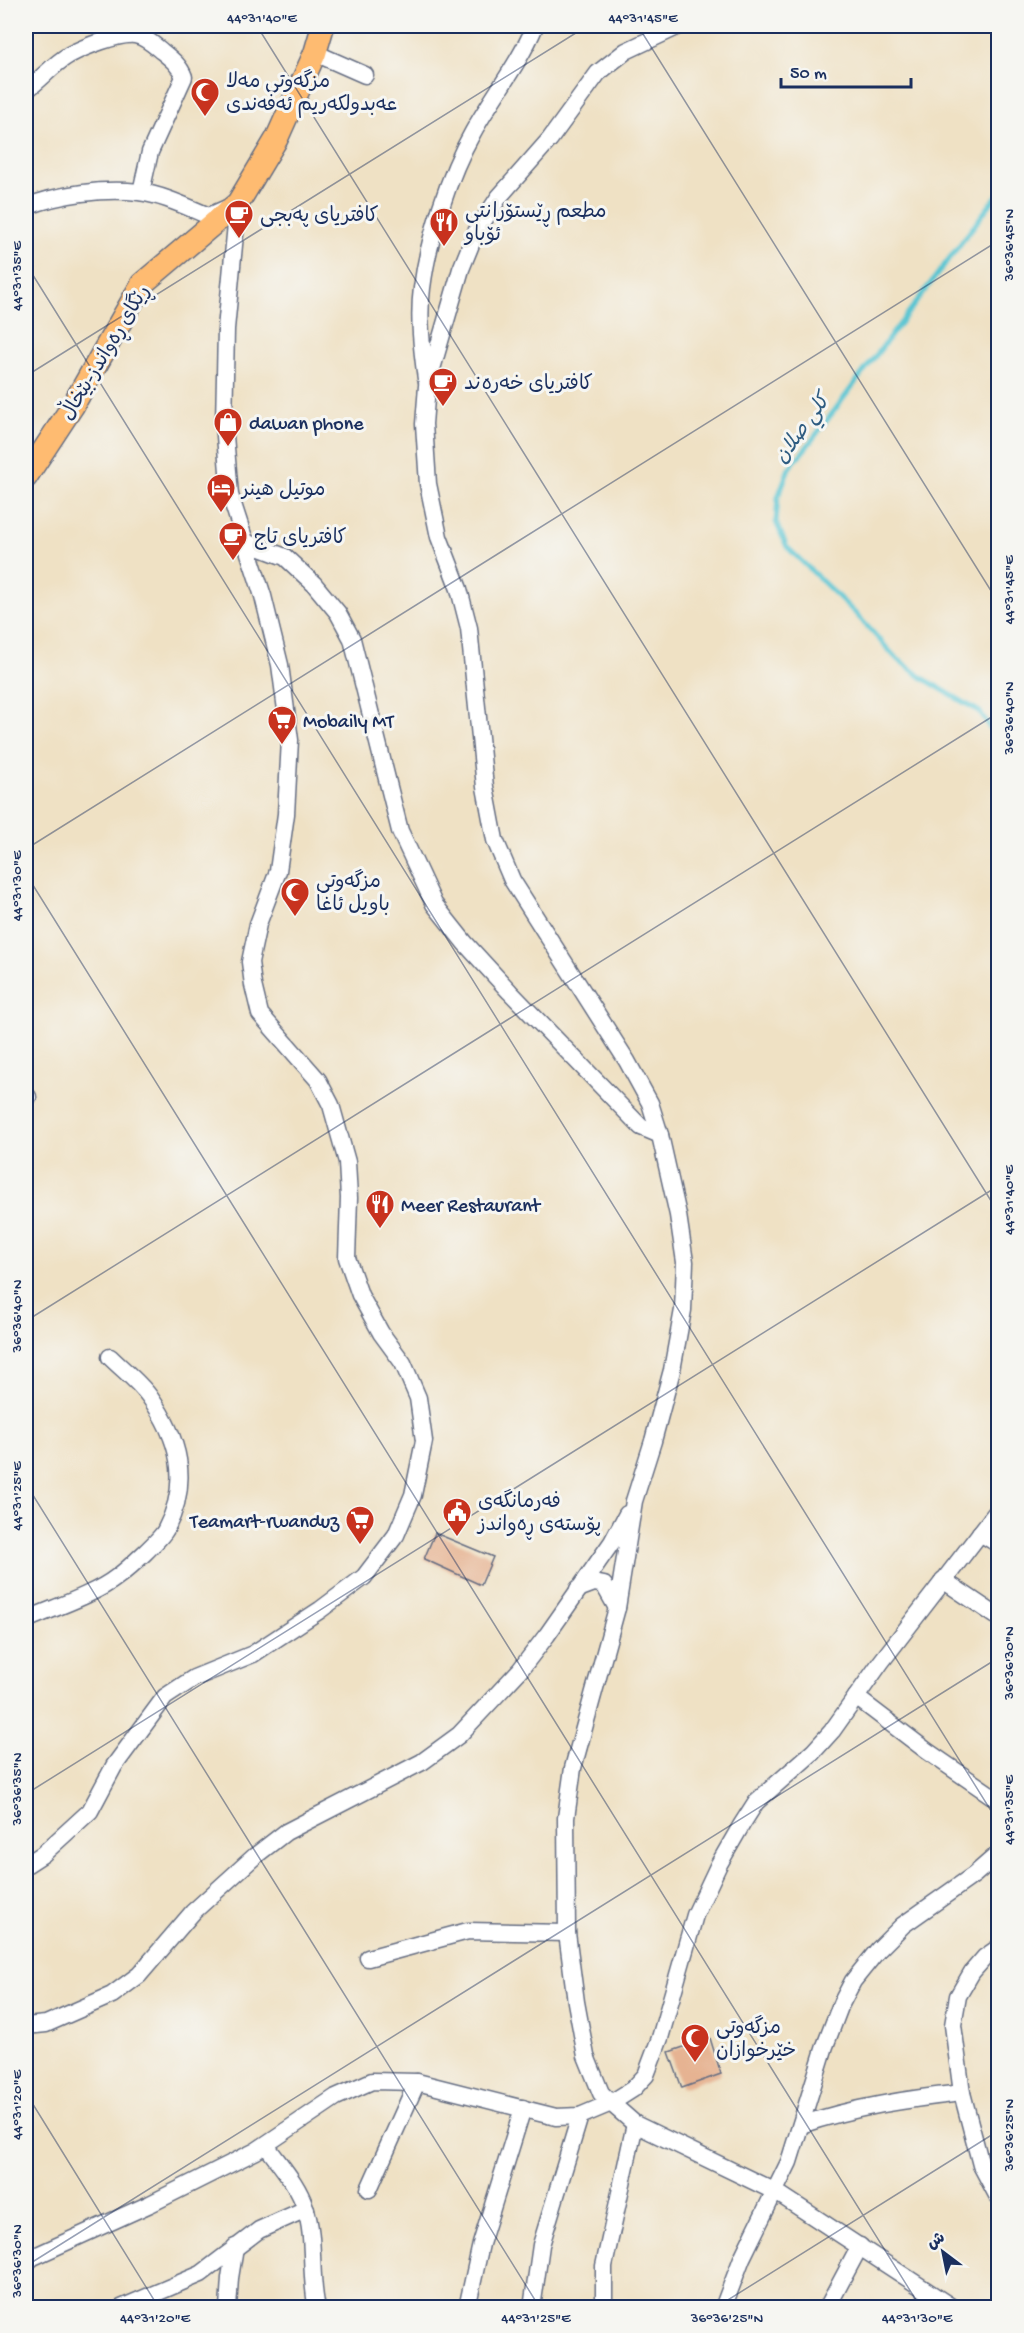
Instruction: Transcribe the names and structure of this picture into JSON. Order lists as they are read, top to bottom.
{
  "streets": {
    "main road": ["ڕێگای ڕەواندز-بێخاڵ"]
  },
  "water": ["كلي صلان"],
  "places": {
    "mosque": ["مزگەوتی مەلا عەبدولکەریم ئەفەندی", "مزگەوتی باویل ئاغا", "مزگەوتی خێرخوازان"],
    "cafe": ["کافتریای پەبجی", "کافتریای خەرەند", "کافتریای تاج"],
    "restaurant": ["مطعم ڕێستۆرانتی ئۆباو", "Meer Restaurant"],
    "shop": ["dawan phone"],
    "hotel": ["موتيل هينر"],
    "supermarket": ["Mobaily MT", "Teamart-rwanduz"],
    "public building": ["فەرمانگەی پۆستەی ڕەواندز"]
  },
  "scale_bar": "50 m",
  "north": "top left",
  "coordinates": [
    "44°31'40\"E",
    "44°31'45\"E",
    "36°36'45\"N",
    "44°31'35\"E",
    "36°36'40\"N",
    "44°31'30\"E",
    "44°31'25\"E",
    "36°36'30\"N",
    "36°36'35\"N",
    "44°31'20\"E",
    "36°36'25\"N"
  ]
}
